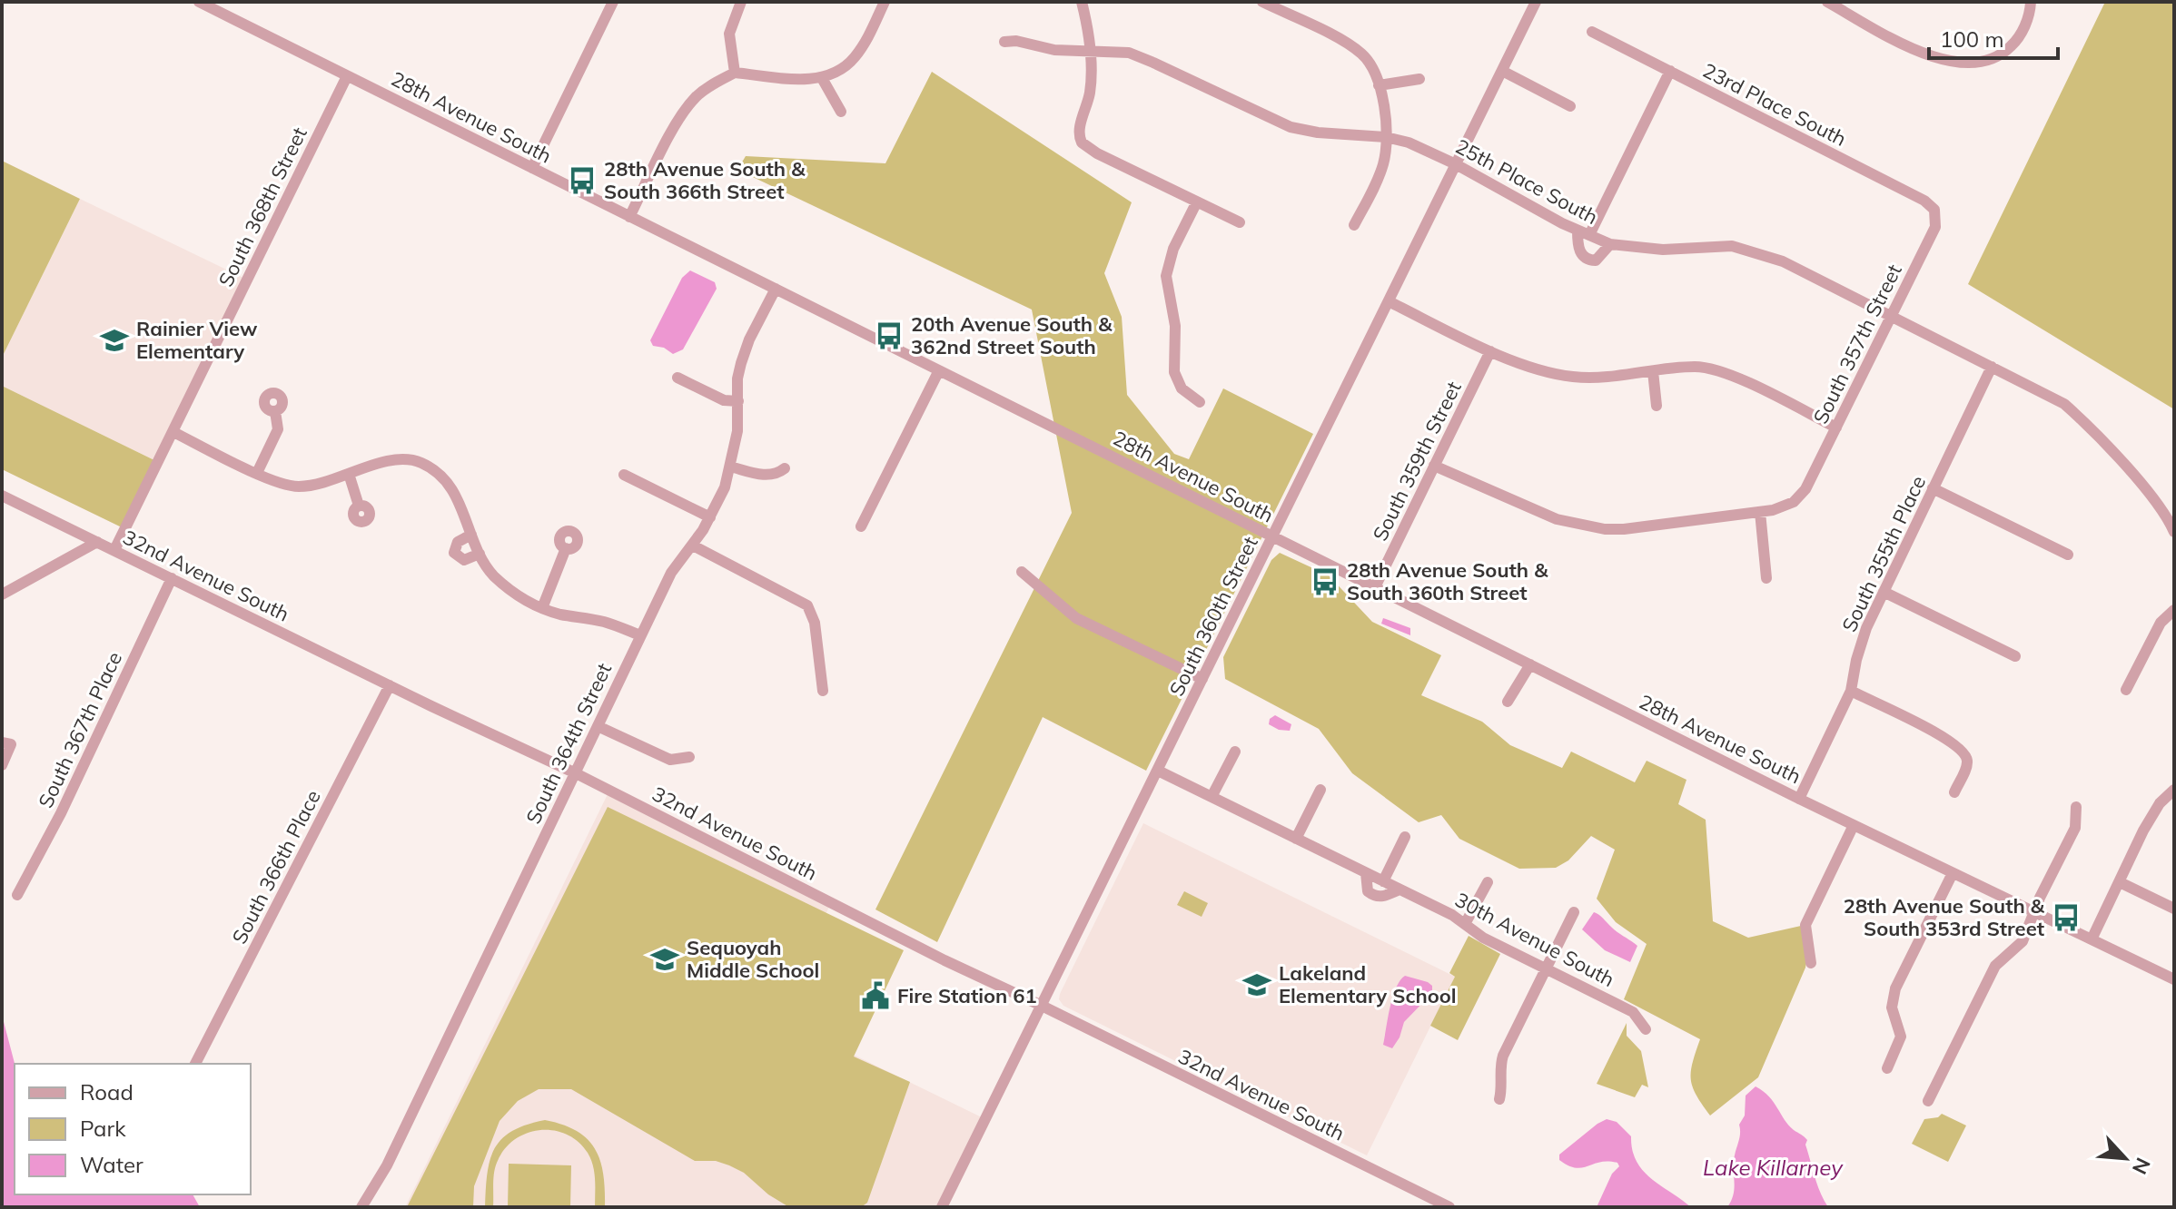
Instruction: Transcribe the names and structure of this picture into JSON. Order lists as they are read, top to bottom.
{
  "streets": {
    "street": [
      "23rd Place South",
      "28th Avenue South",
      "25th Place South",
      "South 368th Street",
      "South 357th Street",
      "South 359th Street",
      "South 355th Place",
      "32nd Avenue South",
      "South 360th Street",
      "South 367th Place",
      "South 364th Street",
      "South 366th Place",
      "30th Avenue South"
    ]
  },
  "crossings": [
    ["23rd Place South", "South 357th Street"],
    ["28th Avenue South", "South 368th Street"],
    ["28th Avenue South", "South 359th Street"],
    ["28th Avenue South", "South 355th Place"],
    ["28th Avenue South", "South 360th Street"],
    ["28th Avenue South", "South 364th Street"],
    ["25th Place South", "South 357th Street"],
    ["25th Place South", "South 355th Place"],
    ["25th Place South", "South 360th Street"],
    ["South 368th Street", "32nd Avenue South"],
    ["32nd Avenue South", "South 360th Street"],
    ["32nd Avenue South", "South 367th Place"],
    ["32nd Avenue South", "South 364th Street"],
    ["32nd Avenue South", "South 366th Place"],
    ["South 360th Street", "30th Avenue South"]
  ],
  "water": ["Lake Killarney"],
  "places": {
    "bus stop": [
      "28th Avenue South & South 366th Street",
      "20th Avenue South & 362nd Street South",
      "28th Avenue South & South 360th Street",
      "28th Avenue South & South 353rd Street"
    ],
    "school or university": ["Rainier View Elementary", "Sequoyah Middle School", "Lakeland Elementary School"],
    "public building": ["Fire Station 61"]
  },
  "legend": ["Road", "Park", "Water"],
  "scale_bar": "100 m",
  "north": "bottom right"
}
